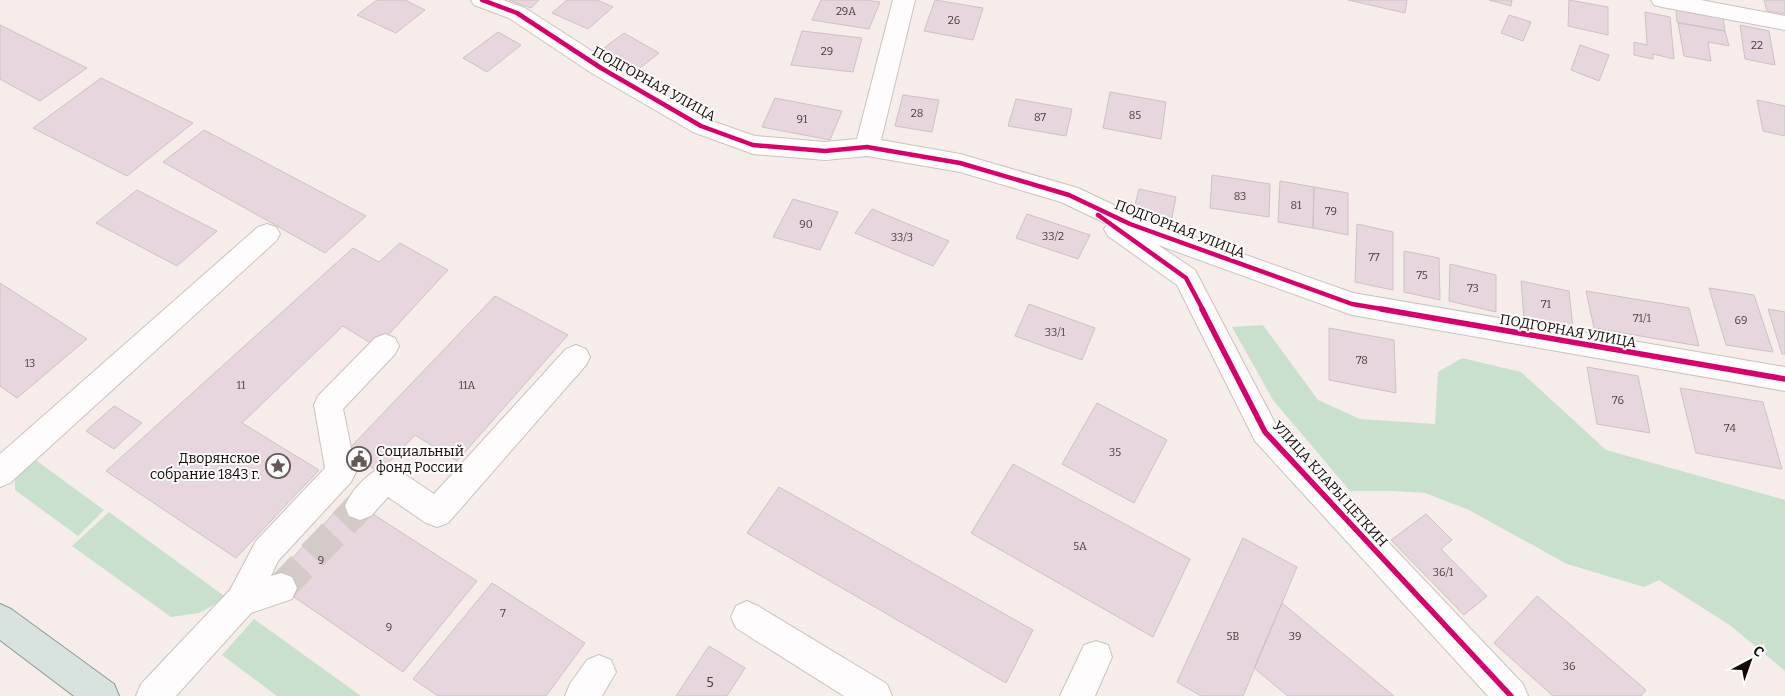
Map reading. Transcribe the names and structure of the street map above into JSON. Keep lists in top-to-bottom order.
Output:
{
  "streets": {
    "street": ["ПОДГОРНАЯ УЛИЦА", "УЛИЦА КЛАРЫ ЦЕТКИН"]
  },
  "crossings": [
    ["ПОДГОРНАЯ УЛИЦА", "УЛИЦА КЛАРЫ ЦЕТКИН"]
  ],
  "places": {
    "public building": ["Социальный фонд России"],
    "place": ["Дворянское собрание 1843 г."]
  },
  "house_numbers": [
    "29А",
    "26",
    "22",
    "29",
    "28",
    "85",
    "87",
    "91",
    "83",
    "81",
    "79",
    "90",
    "33/2",
    "33/3",
    "77",
    "75",
    "73",
    "71",
    "71/1",
    "69",
    "33/1",
    "78",
    "13",
    "11",
    "11А",
    "76",
    "74",
    "35",
    "5А",
    "9",
    "36/1",
    "7",
    "9",
    "5В",
    "39",
    "36",
    "5"
  ],
  "north": "top right"
}
